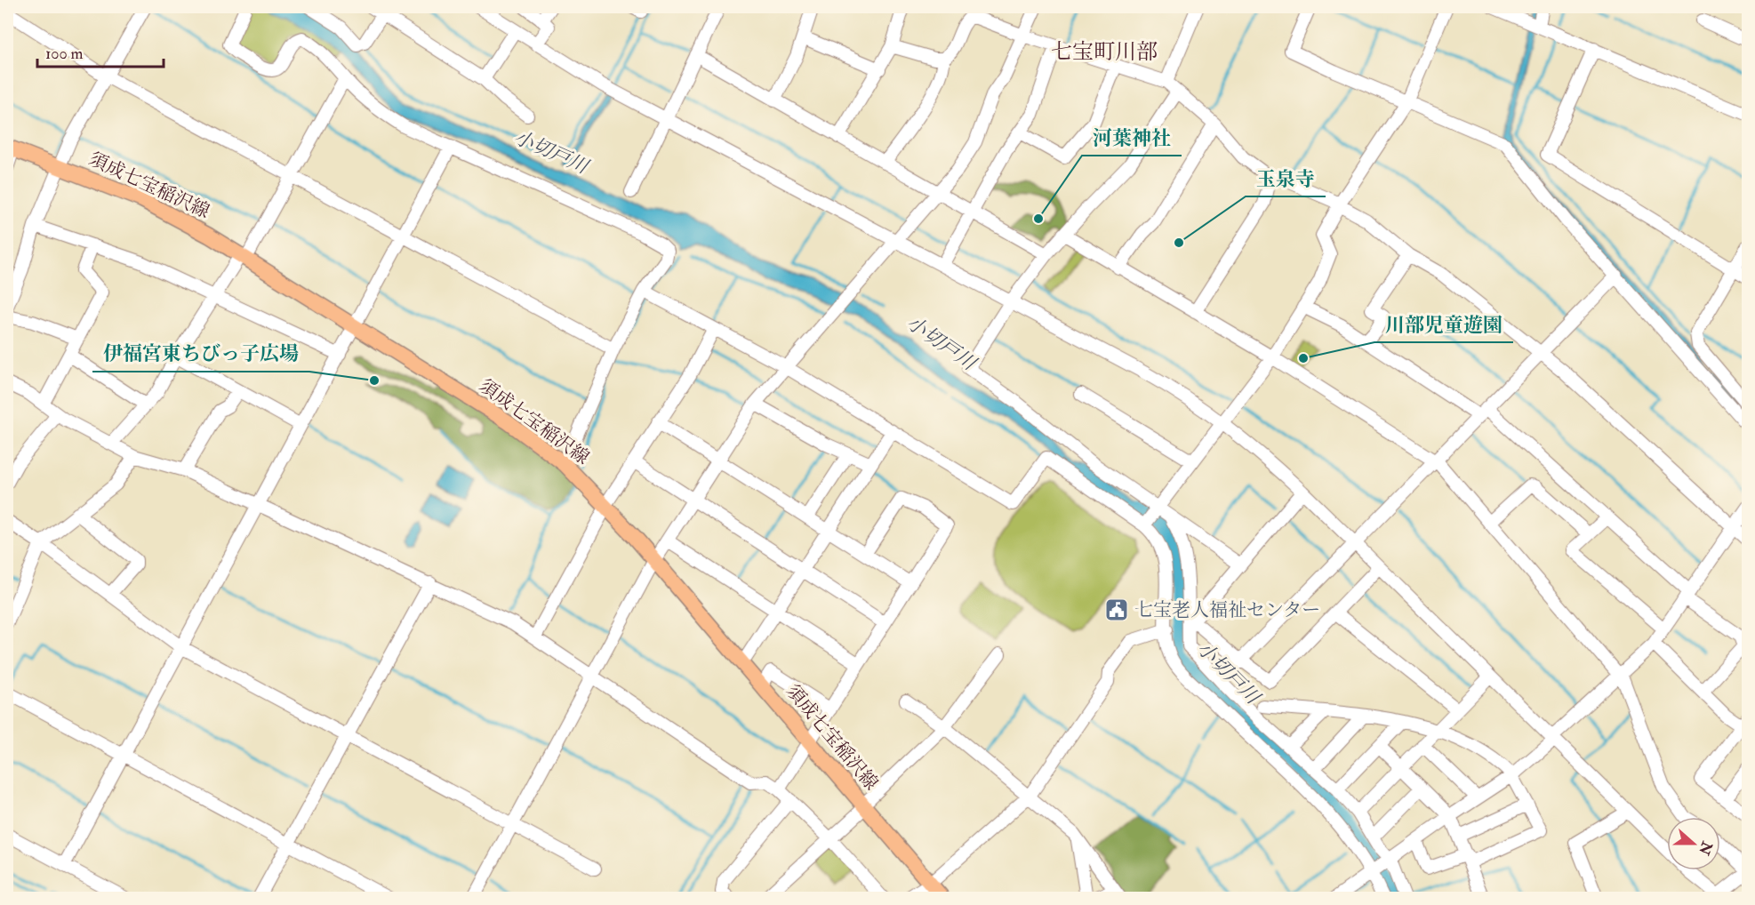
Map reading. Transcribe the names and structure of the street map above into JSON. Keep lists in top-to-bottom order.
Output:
{
  "streets": {
    "main road": ["須成七宝稲沢線"]
  },
  "districts": ["七宝町川部"],
  "water": ["小切戸川"],
  "places": {
    "other": [
      "河葉神社",
      "玉泉寺",
      "川部児童遊園",
      "伊福宮東ちびっ子広場"
    ],
    "public building": ["七宝老人福祉センター"]
  },
  "scale_bar": "100 m",
  "north": "right"
}
